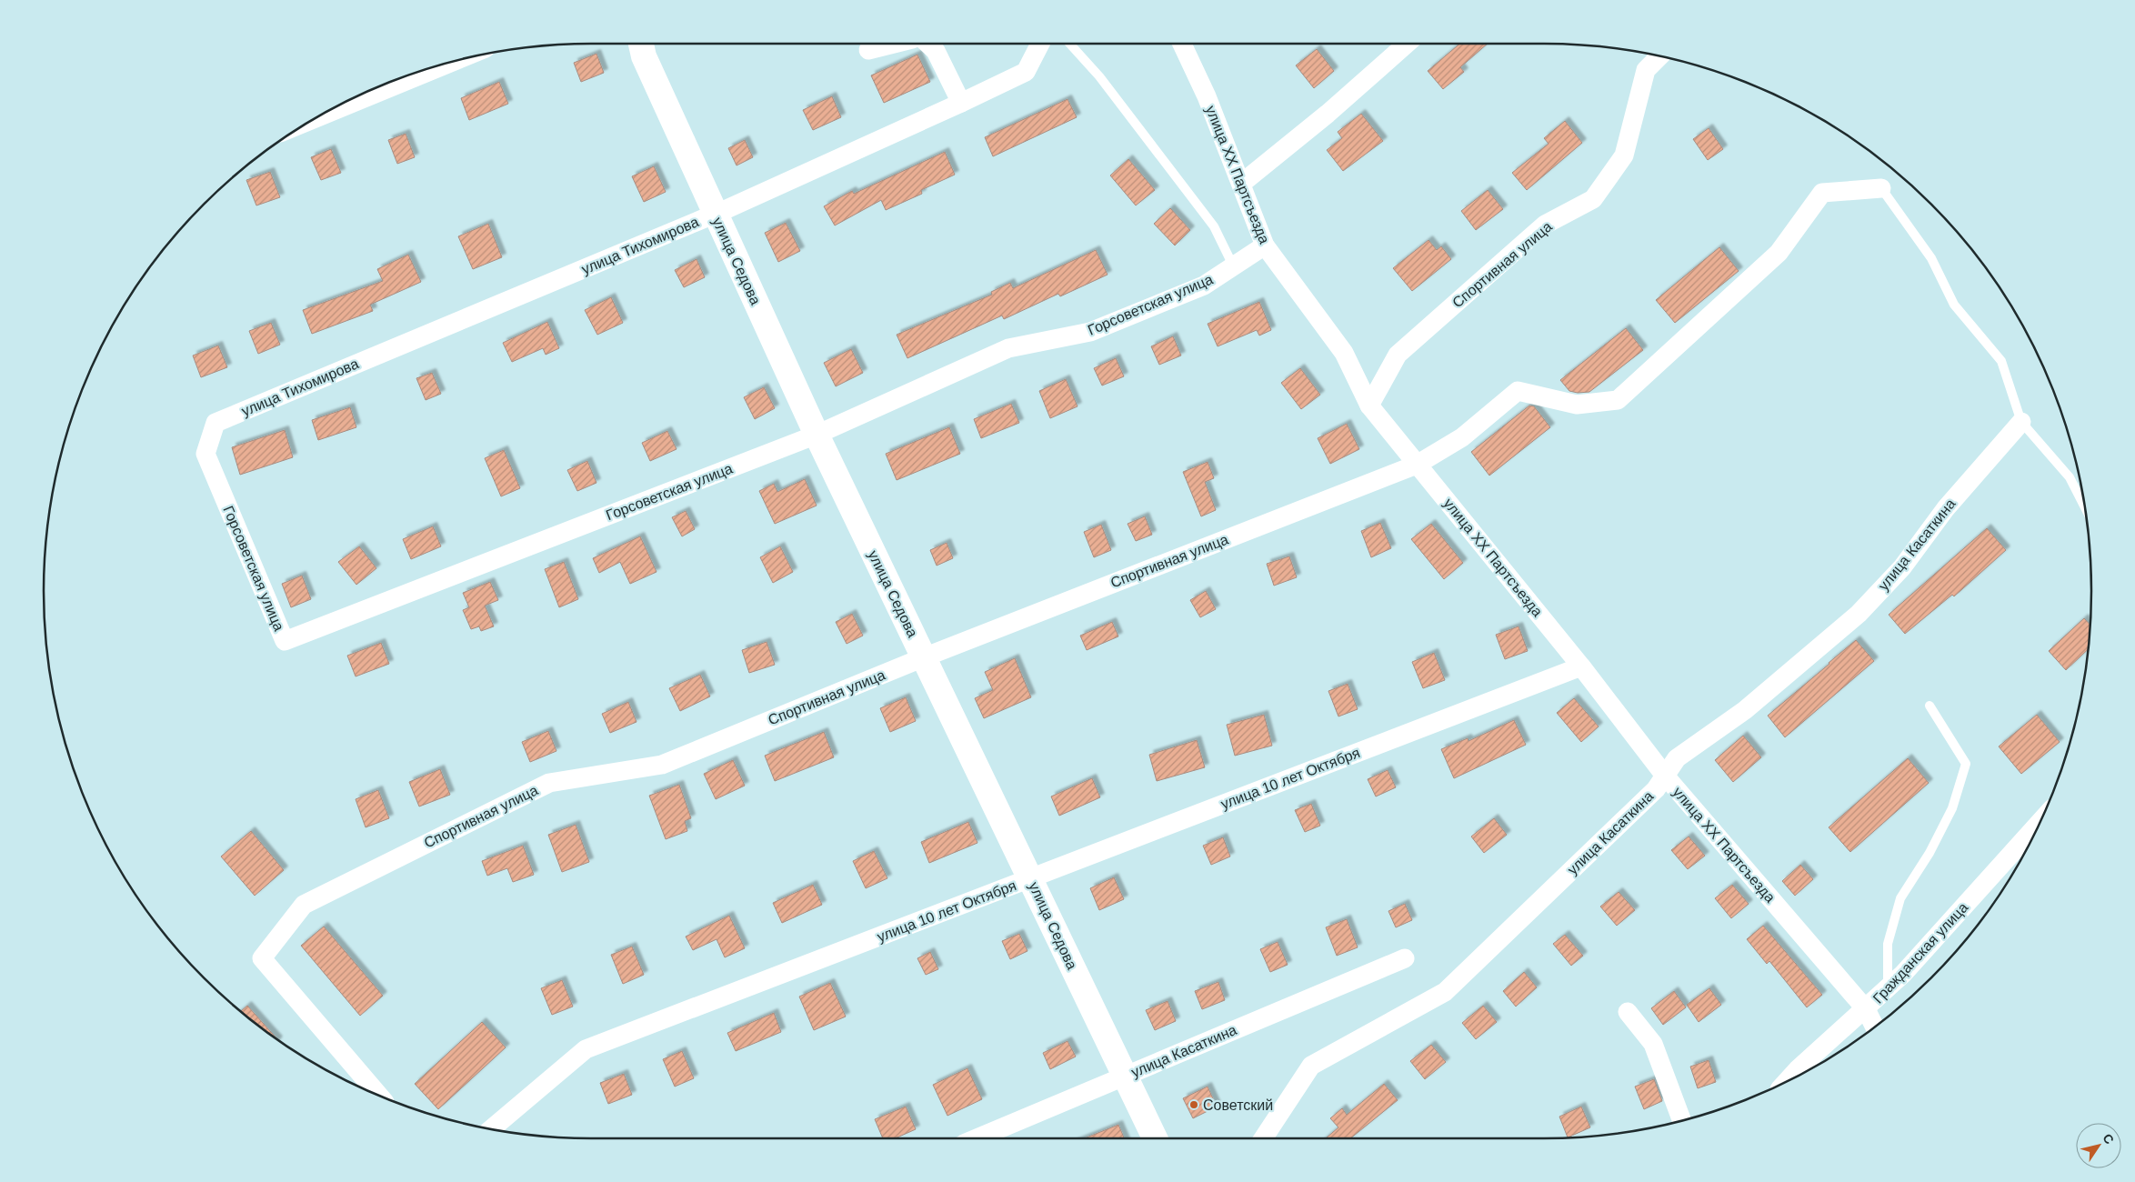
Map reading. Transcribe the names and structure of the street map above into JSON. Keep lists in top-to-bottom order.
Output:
{
  "streets": {
    "street": [
      "улица XX Партсъезда",
      "улица Тихомирова",
      "улица Седова",
      "Спортивная улица",
      "Горсоветская улица",
      "улица Касаткина",
      "улица 10 лет Октября",
      "Гражданская улица"
    ]
  },
  "crossings": [
    ["улица XX Партсъезда", "Спортивная улица"],
    ["улица XX Партсъезда", "Горсоветская улица"],
    ["улица XX Партсъезда", "улица Касаткина"],
    ["улица XX Партсъезда", "улица 10 лет Октября"],
    ["улица XX Партсъезда", "Гражданская улица"],
    ["улица Тихомирова", "улица Седова"],
    ["улица Тихомирова", "Горсоветская улица"],
    ["улица Седова", "Спортивная улица"],
    ["улица Седова", "Горсоветская улица"],
    ["улица Седова", "улица Касаткина"],
    ["улица Седова", "улица 10 лет Октября"]
  ],
  "places": ["Советский"],
  "north": "top right"
}
